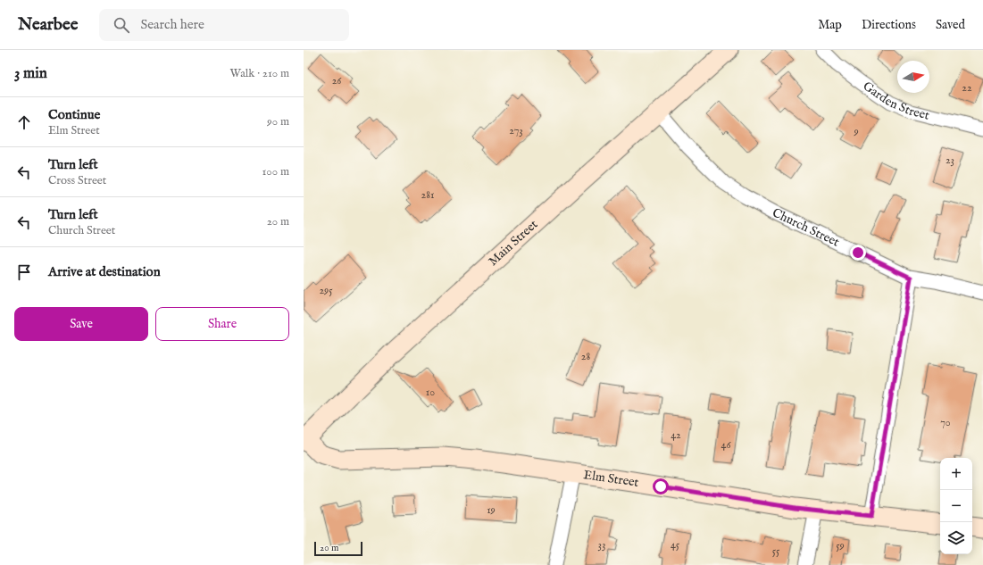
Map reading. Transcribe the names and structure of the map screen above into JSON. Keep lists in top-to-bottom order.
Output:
{
  "streets": {
    "street": [
      "Garden Street",
      "Church Street",
      "Main Street",
      "Elm Street"
    ]
  },
  "crossings": [
    ["Church Street", "Main Street"],
    ["Main Street", "Elm Street"]
  ],
  "house_numbers": [
    "26",
    "22",
    "273",
    "9",
    "23",
    "281",
    "295",
    "28",
    "10",
    "70",
    "42",
    "46",
    "19",
    "33",
    "45",
    "59",
    "55"
  ],
  "scale_bar": "20 m",
  "north": "right",
  "page": {
    "header": "Nearbee",
    "search": "Search here",
    "nav": ["Map", "Directions", "Saved"],
    "heading": ["3 min", "Walk · 210 m"],
    "list": [
      ["Continue", "Elm Street", "90 m"],
      ["Turn left", "Cross Street", "100 m"],
      ["Turn left", "Church Street", "20 m"],
      "Arrive at destination"
    ],
    "buttons": ["Save", "Share"],
    "map_buttons": ["+", "−"],
    "scale": "20 m"
  }
}
